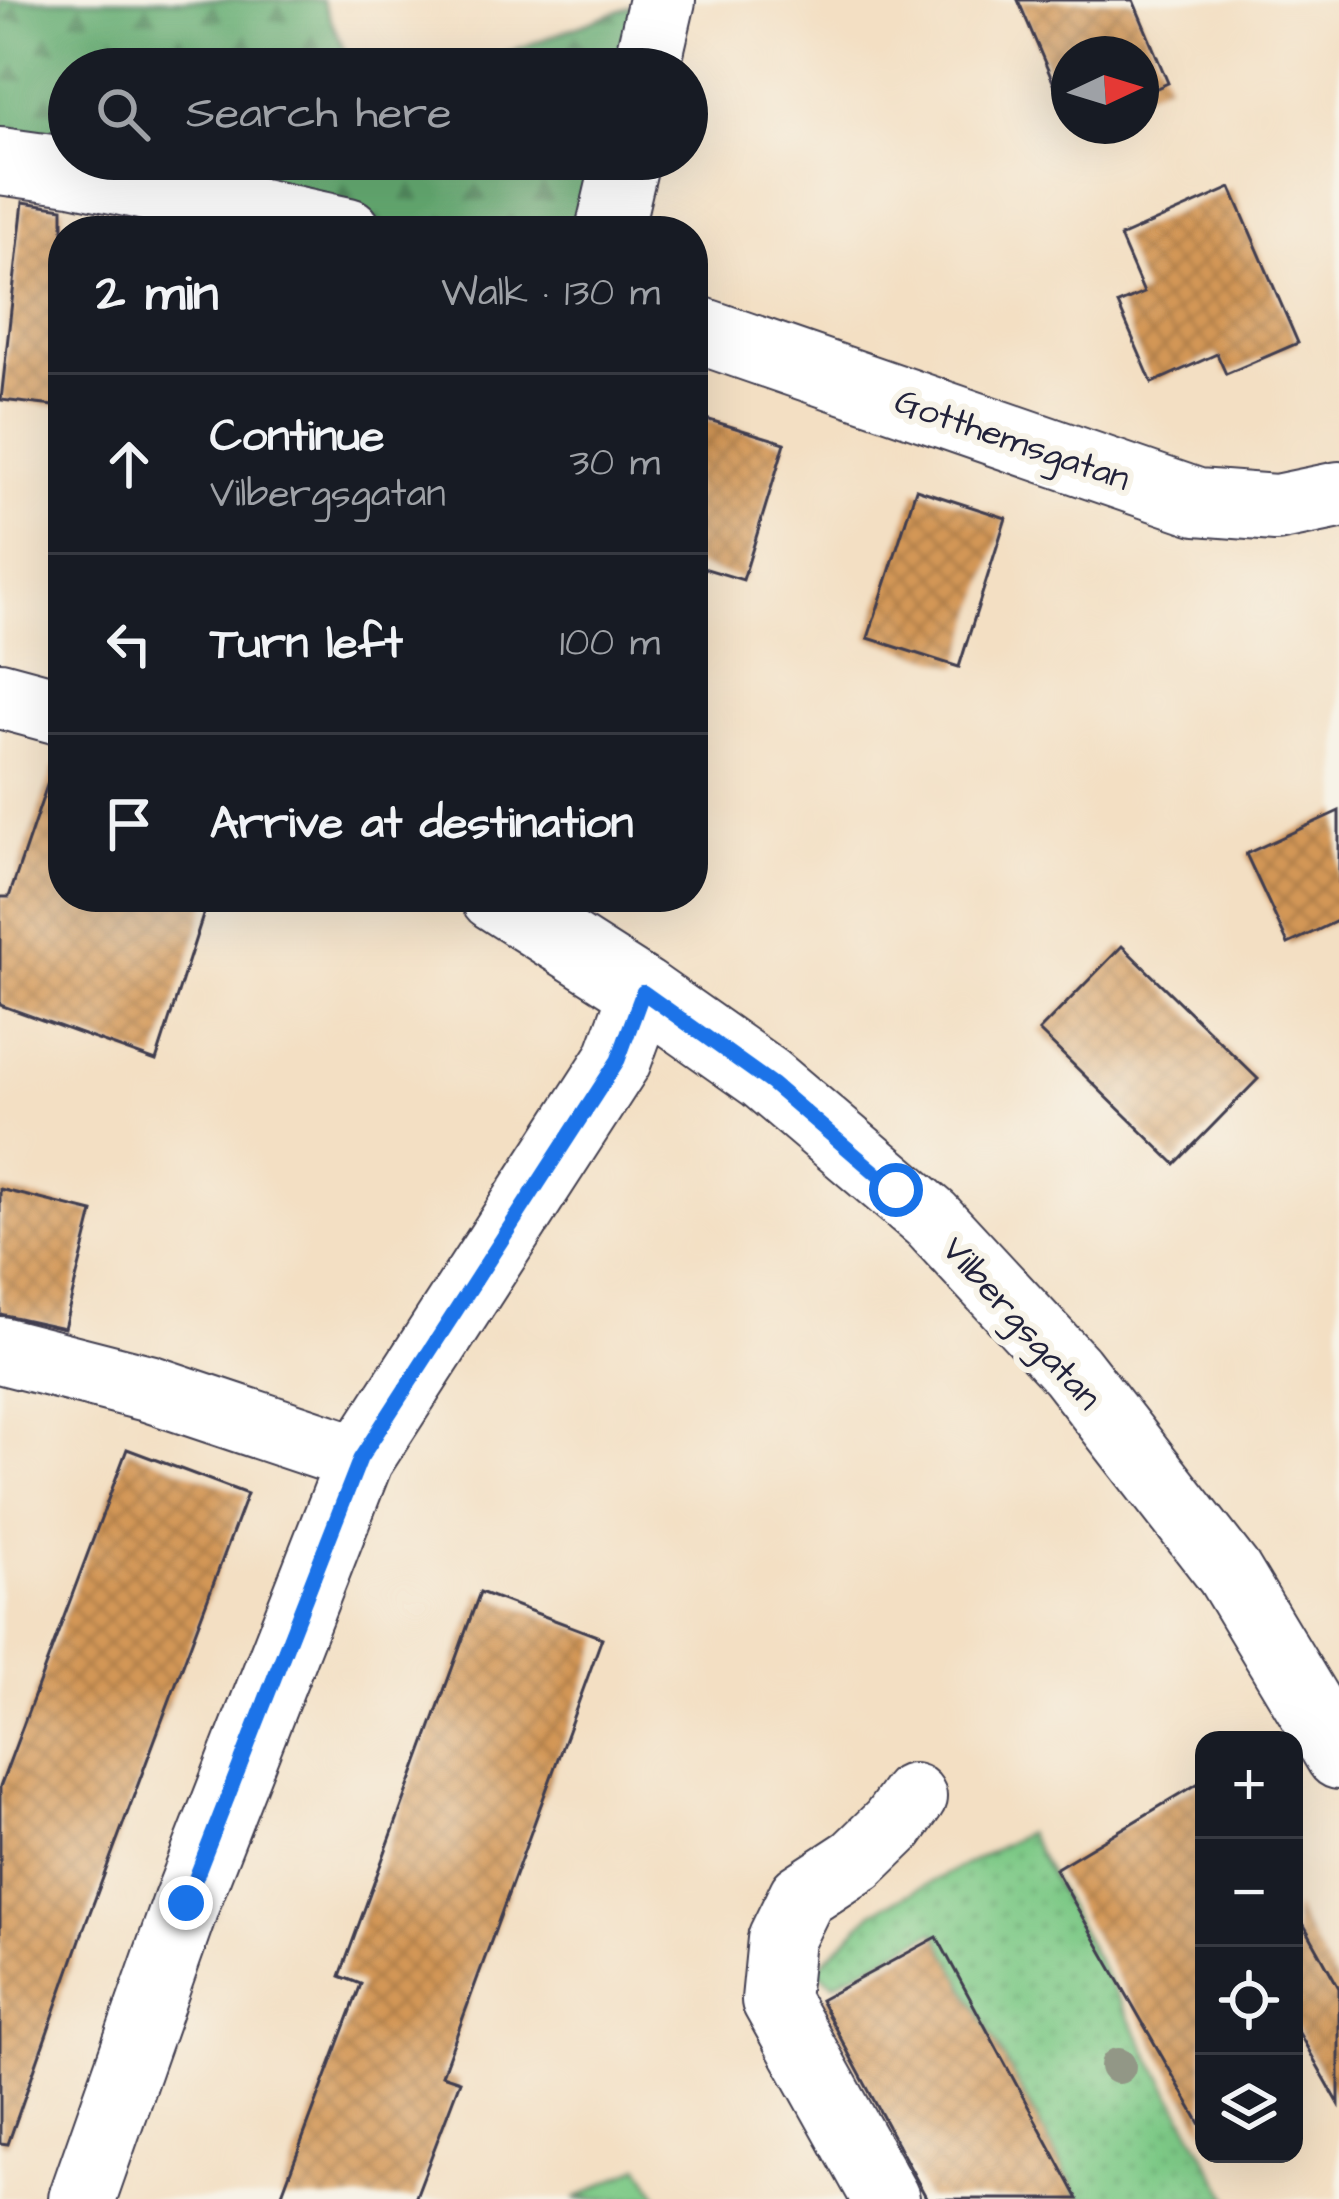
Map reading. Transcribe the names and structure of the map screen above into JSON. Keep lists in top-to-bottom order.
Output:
{
  "streets": {
    "street": ["Gotthemsgatan", "Vilbergsgatan"]
  },
  "north": "right",
  "page": {
    "search": "Search here",
    "heading": ["2 min", "Walk · 130 m"],
    "list": [
      ["Continue", "Vilbergsgatan", "30 m"],
      ["Turn left", "100 m"],
      "Arrive at destination"
    ],
    "map_buttons": ["+", "−"]
  }
}
